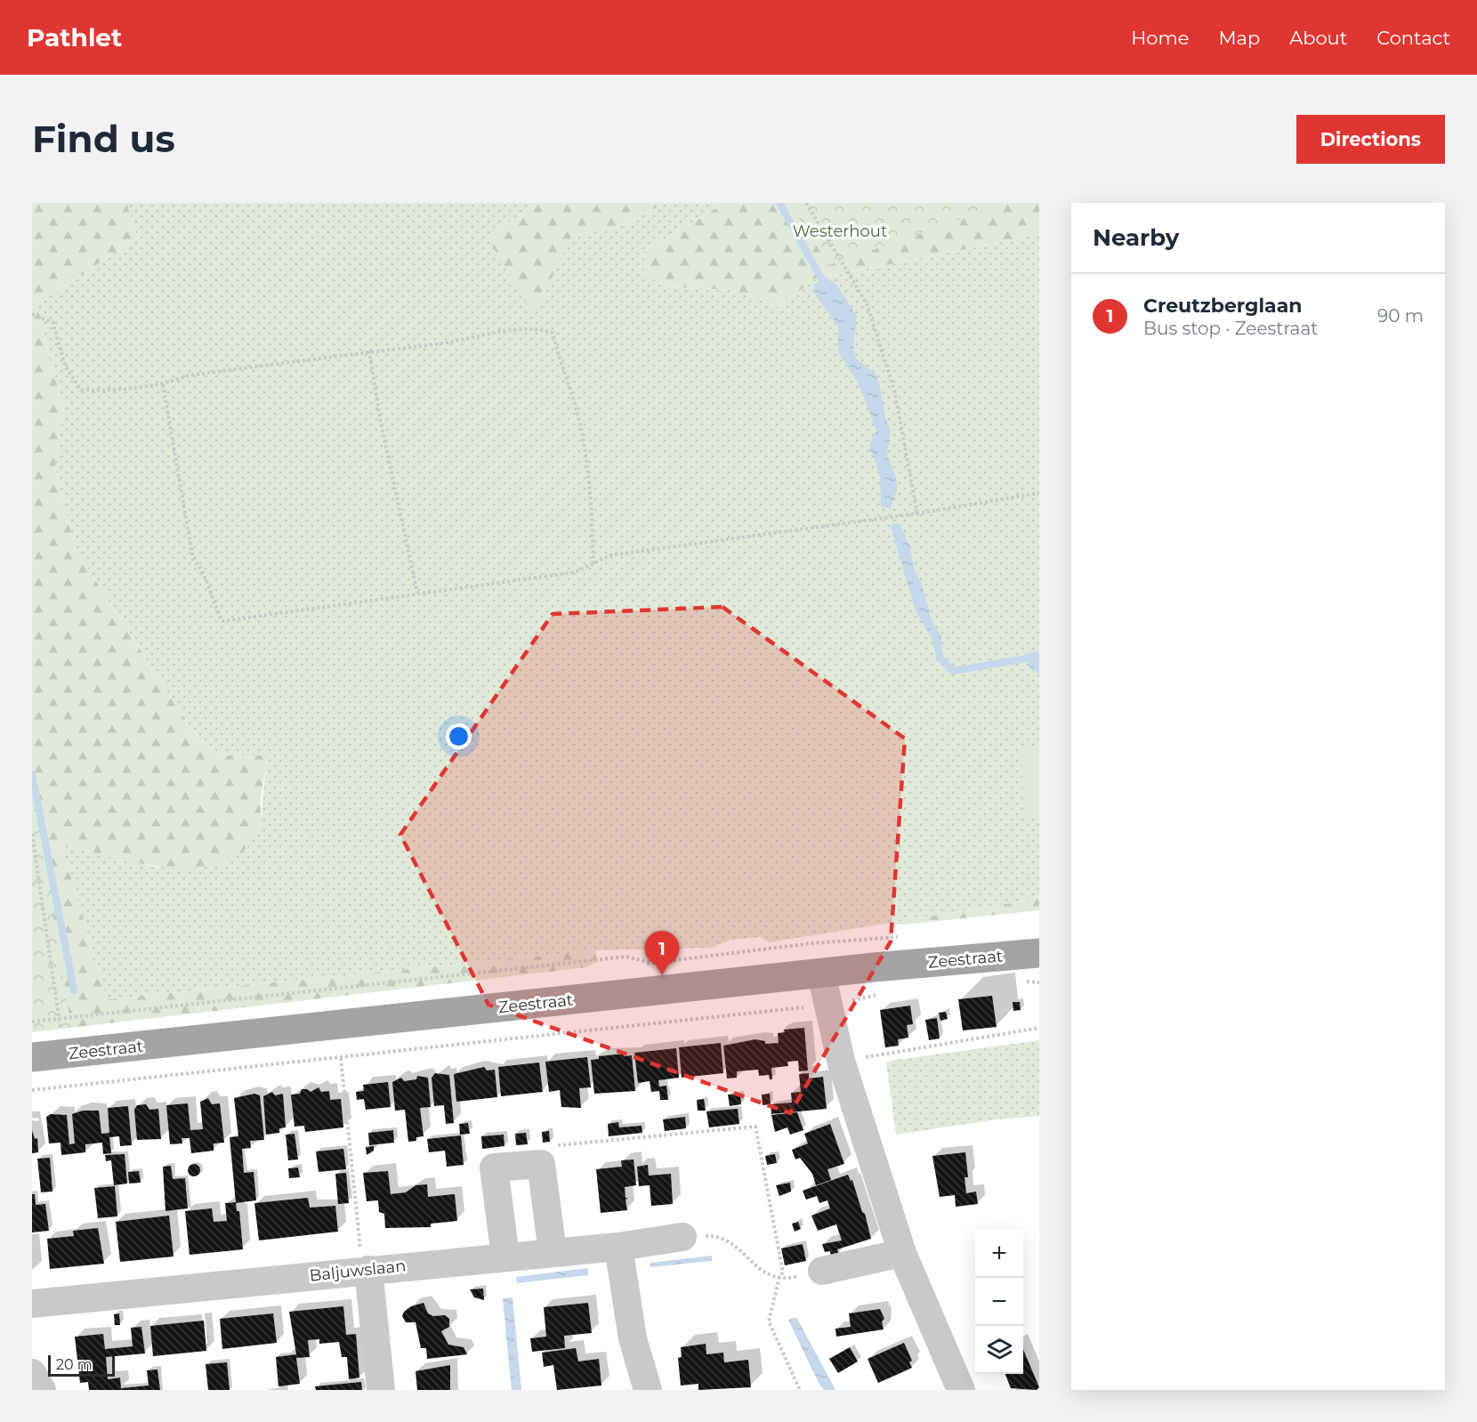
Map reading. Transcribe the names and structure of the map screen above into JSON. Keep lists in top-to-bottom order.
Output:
{
  "streets": {
    "main road": ["Zeestraat"],
    "street": ["Baljuwslaan"]
  },
  "parks": ["Westerhout"],
  "scale_bar": "20 m",
  "page": {
    "header": "Pathlet",
    "nav": [
      "Home",
      "Map",
      "About",
      "Contact"
    ],
    "buttons": "Directions",
    "title": "Find us",
    "heading": "Nearby",
    "list": [
      {
        "mark": "1",
        "name": "Creutzberglaan",
        "note": "Bus stop · Zeestraat",
        "value": "90 m"
      }
    ],
    "pins": "1",
    "map_buttons": ["+", "−"],
    "scale": "20 m"
  }
}
